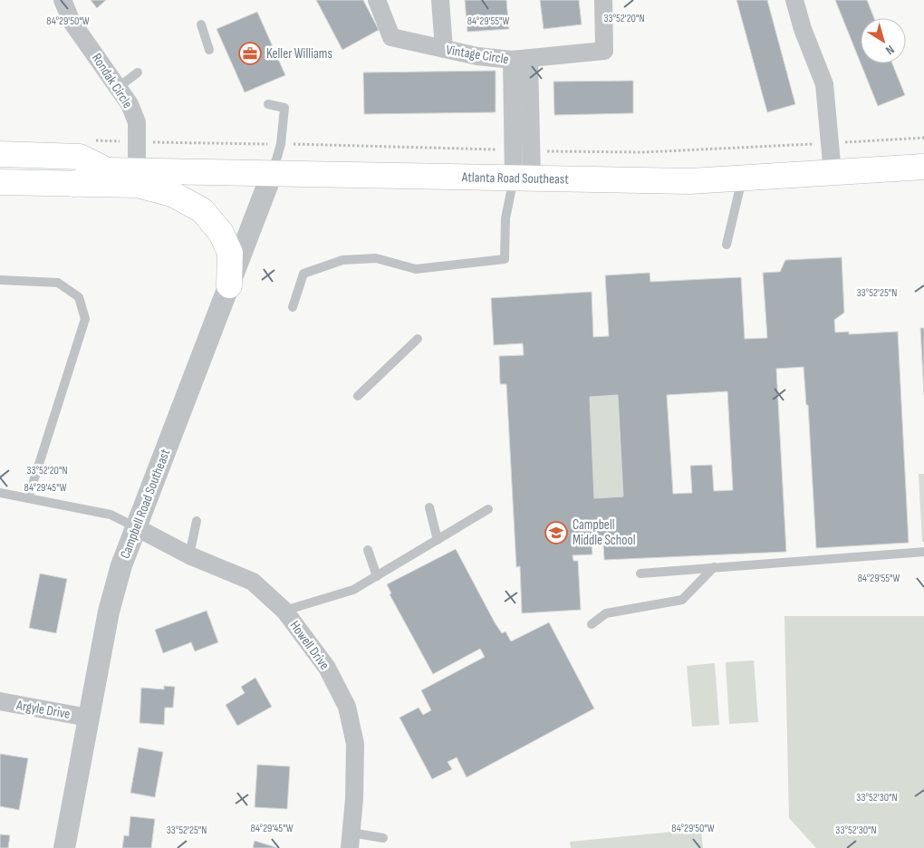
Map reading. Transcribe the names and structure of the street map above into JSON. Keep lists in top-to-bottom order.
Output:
{
  "streets": {
    "main road": ["Atlanta Road Southeast"],
    "street": [
      "Vintage Circle",
      "Rondak Circle",
      "Campbell Road Southeast",
      "Howell Drive",
      "Argyle Drive"
    ]
  },
  "crossings": [
    ["Rondak Circle", "Atlanta Road Southeast"],
    ["Atlanta Road Southeast", "Campbell Road Southeast"],
    ["Campbell Road Southeast", "Howell Drive"],
    ["Campbell Road Southeast", "Argyle Drive"]
  ],
  "places": {
    "office": ["Keller Williams"],
    "school or university": ["Campbell Middle School"]
  },
  "north": "bottom right",
  "coordinates": [
    "33°52'20\"N",
    "84°29'50\"W",
    "84°29'55\"W",
    "33°52'25\"N",
    "84°29'45\"W",
    "33°52'30\"N"
  ]
}
